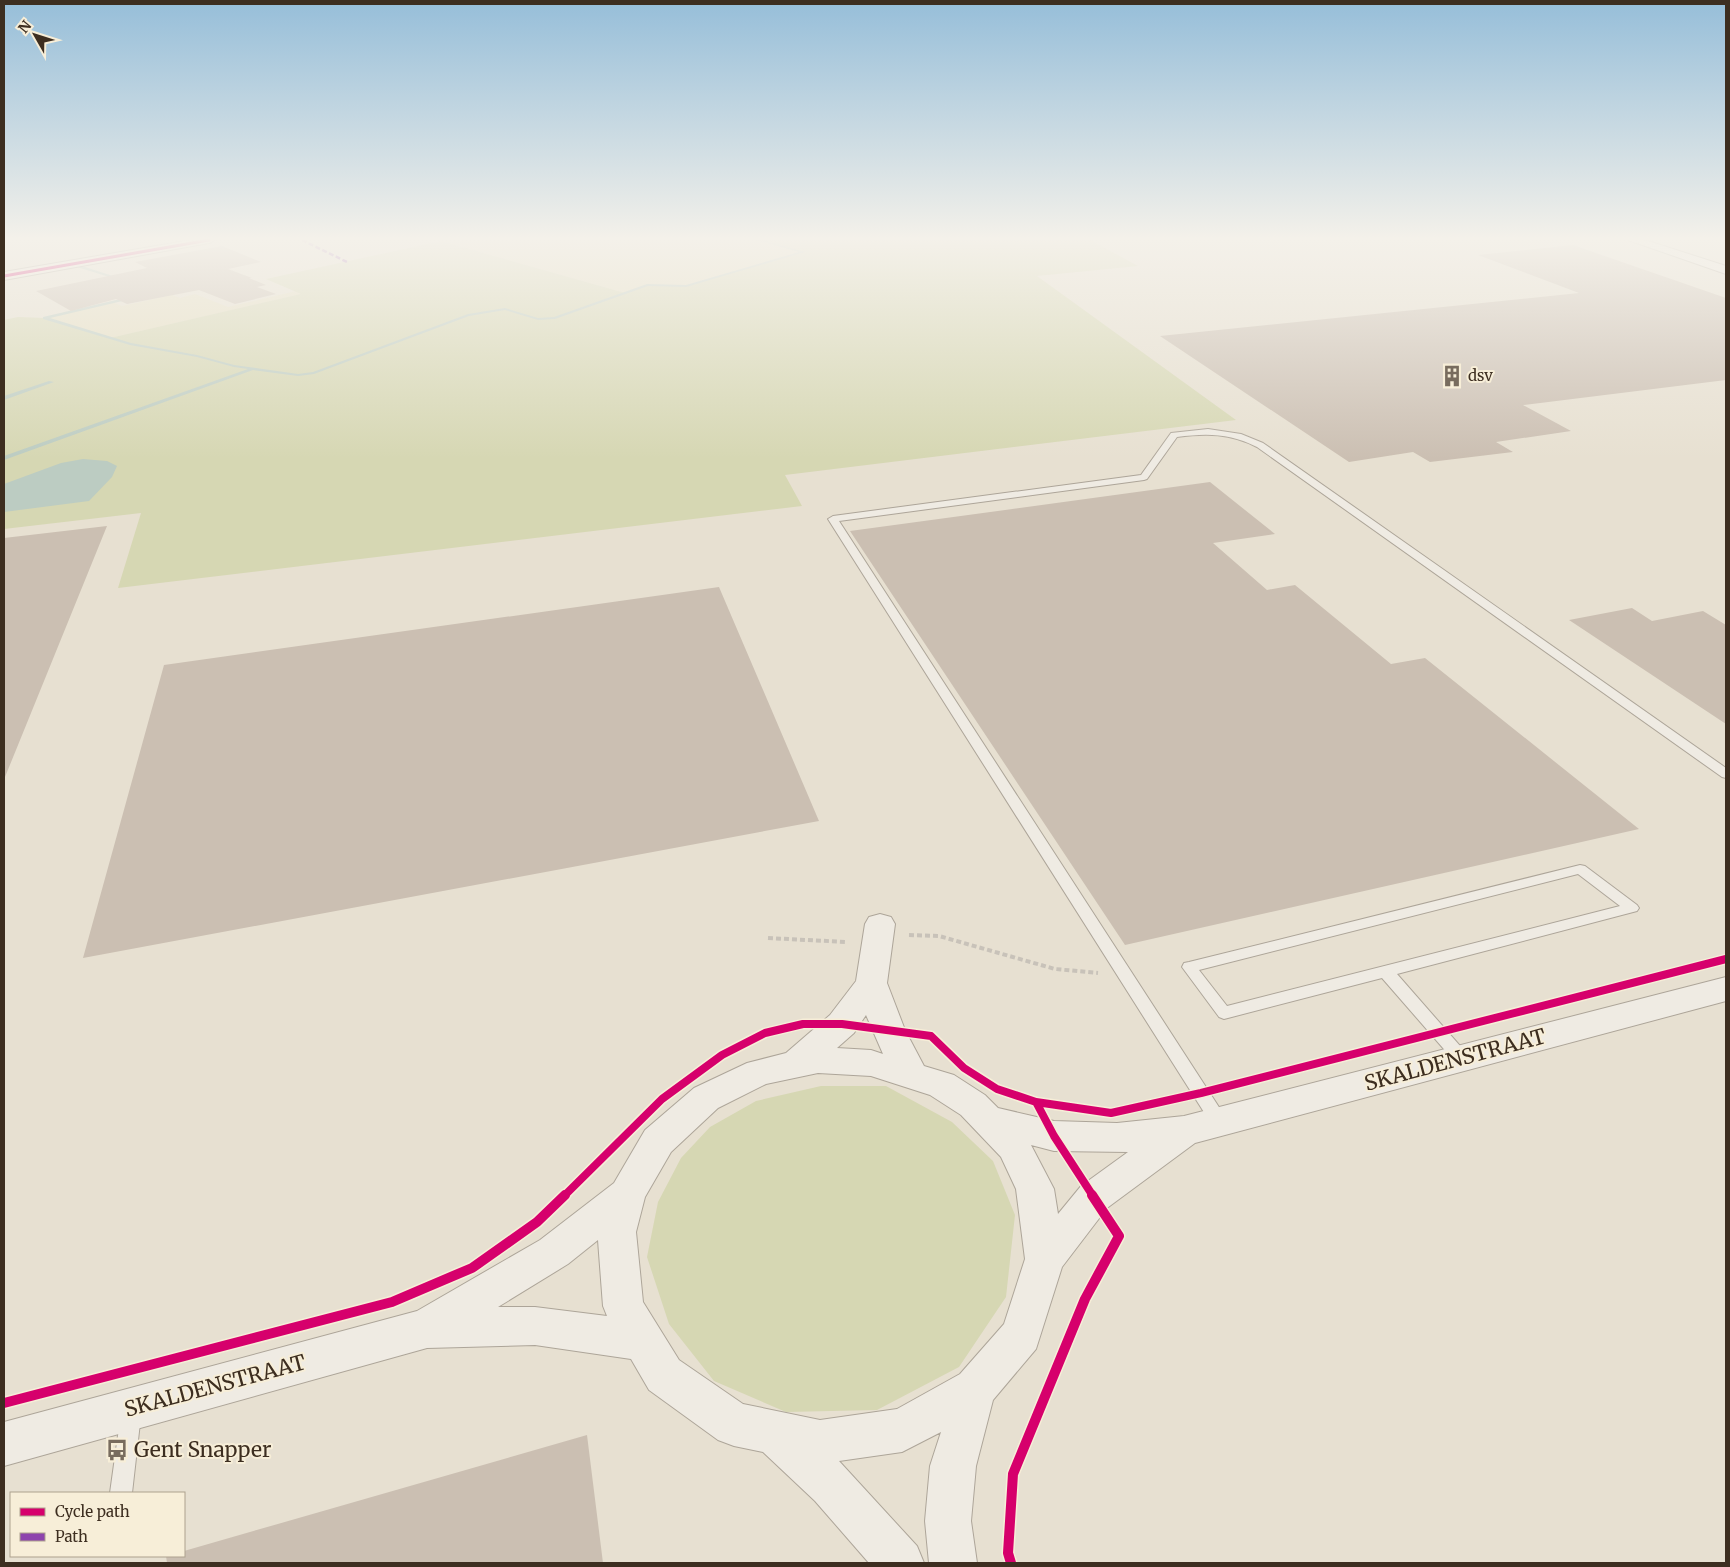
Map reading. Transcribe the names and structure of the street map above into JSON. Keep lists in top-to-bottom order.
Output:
{
  "streets": {
    "street": ["SKALDENSTRAAT"]
  },
  "places": {
    "building": ["dsv"],
    "bus stop": ["Gent Snapper"]
  },
  "legend": ["Cycle path", "Path"],
  "north": "top left"
}
